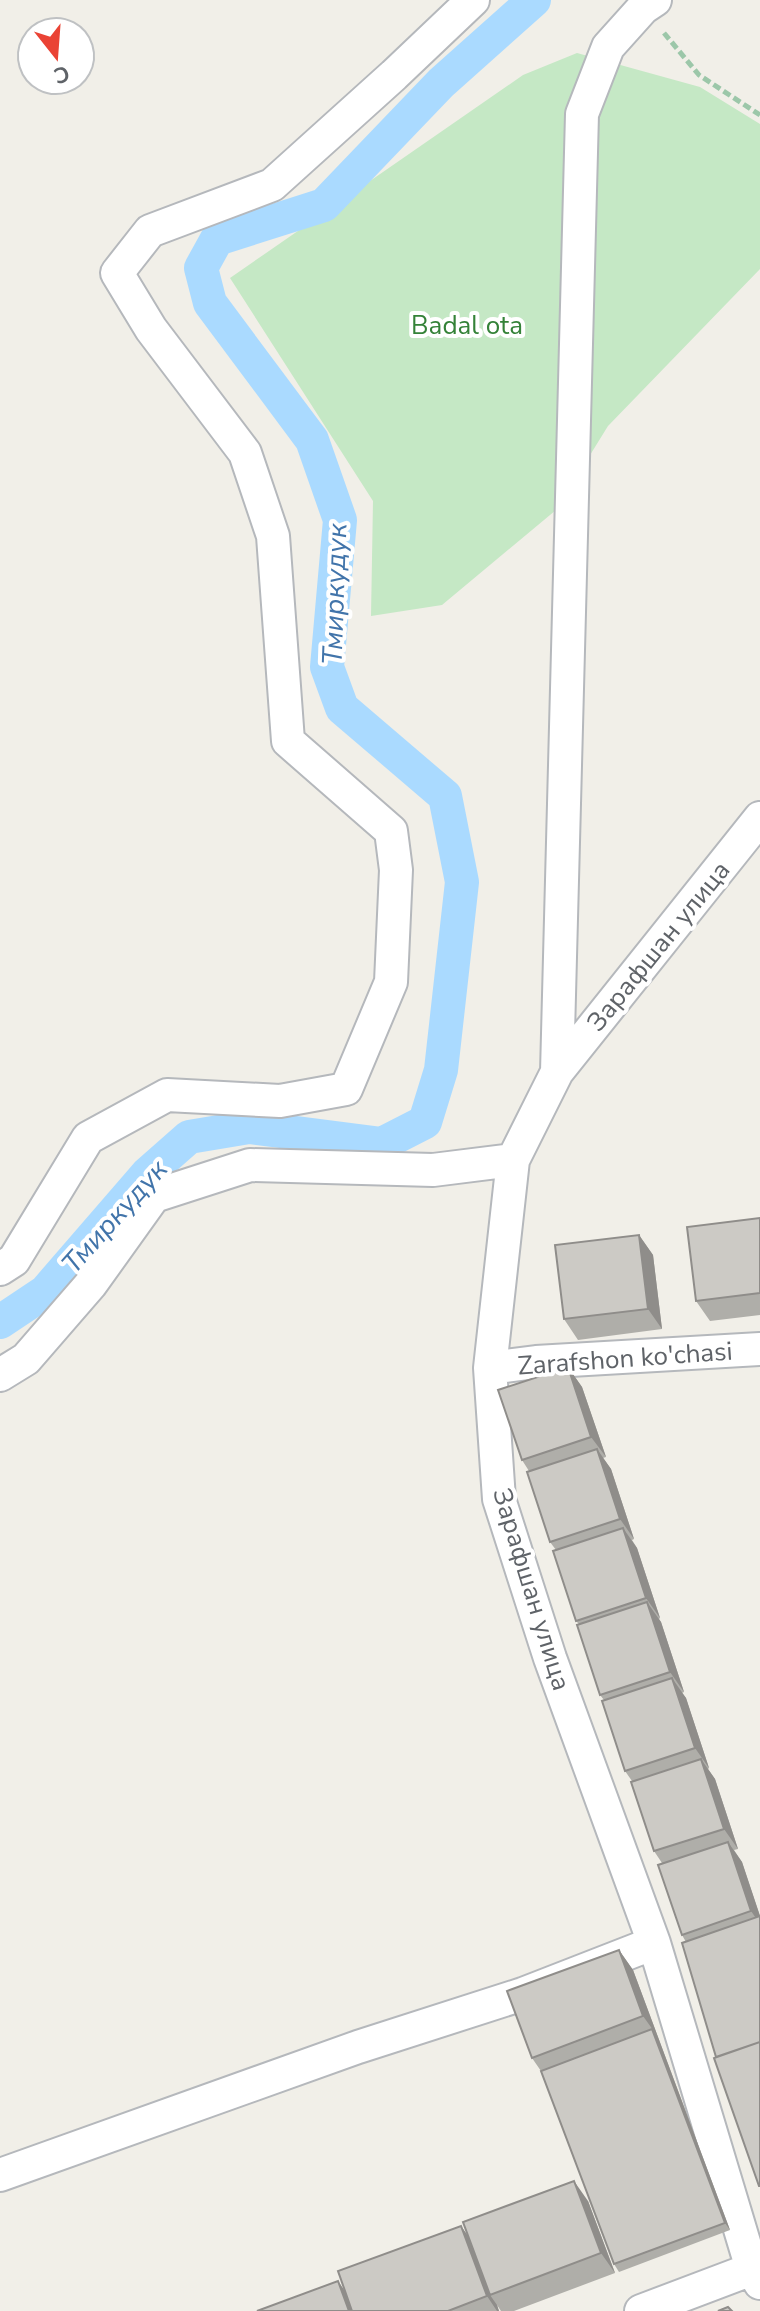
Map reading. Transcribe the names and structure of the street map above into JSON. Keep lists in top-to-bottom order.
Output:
{
  "streets": {
    "street": ["Зарафшан улица", "Zarafshon ko'chasi"]
  },
  "crossings": [
    ["Зарафшан улица", "Zarafshon ko'chasi"]
  ],
  "water": ["Тмиркудук"],
  "parks": ["Badal ota"],
  "north": "bottom"
}
